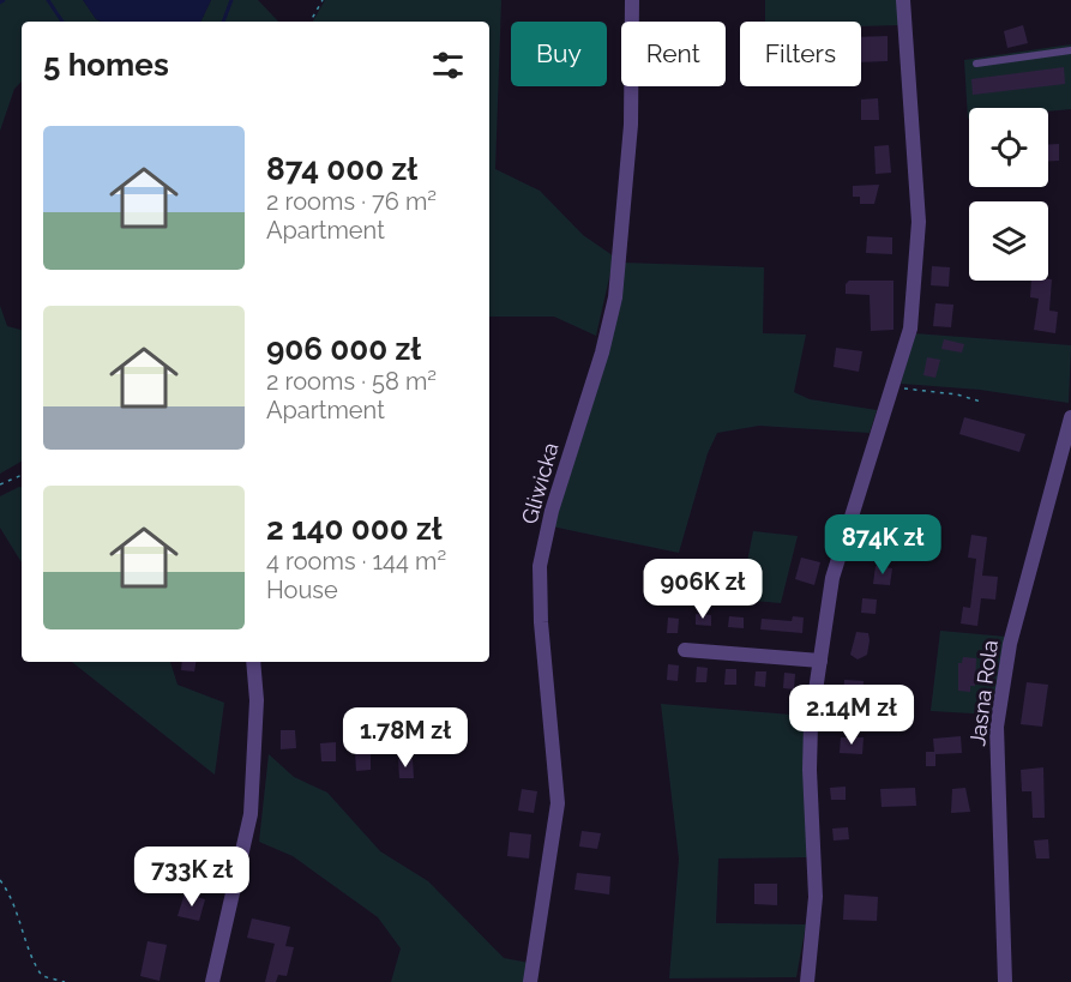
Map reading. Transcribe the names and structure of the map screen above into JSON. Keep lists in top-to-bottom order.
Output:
{
  "streets": {
    "street": ["Gliwicka", "Jasna Rola"]
  },
  "page": {
    "chip": ["Buy", "Rent", "Filters"],
    "heading": "5 homes",
    "list": [
      {
        "name": "874 000 zł",
        "note": "2 rooms · 76 m² · Apartment"
      },
      {
        "name": "906 000 zł",
        "note": "2 rooms · 58 m² · Apartment"
      },
      {
        "name": "2 140 000 zł",
        "note": "4 rooms · 144 m² · House"
      }
    ],
    "price": [
      "874K zł",
      "906K zł",
      "2.14M zł",
      "1.78M zł",
      "733K zł"
    ]
  }
}
